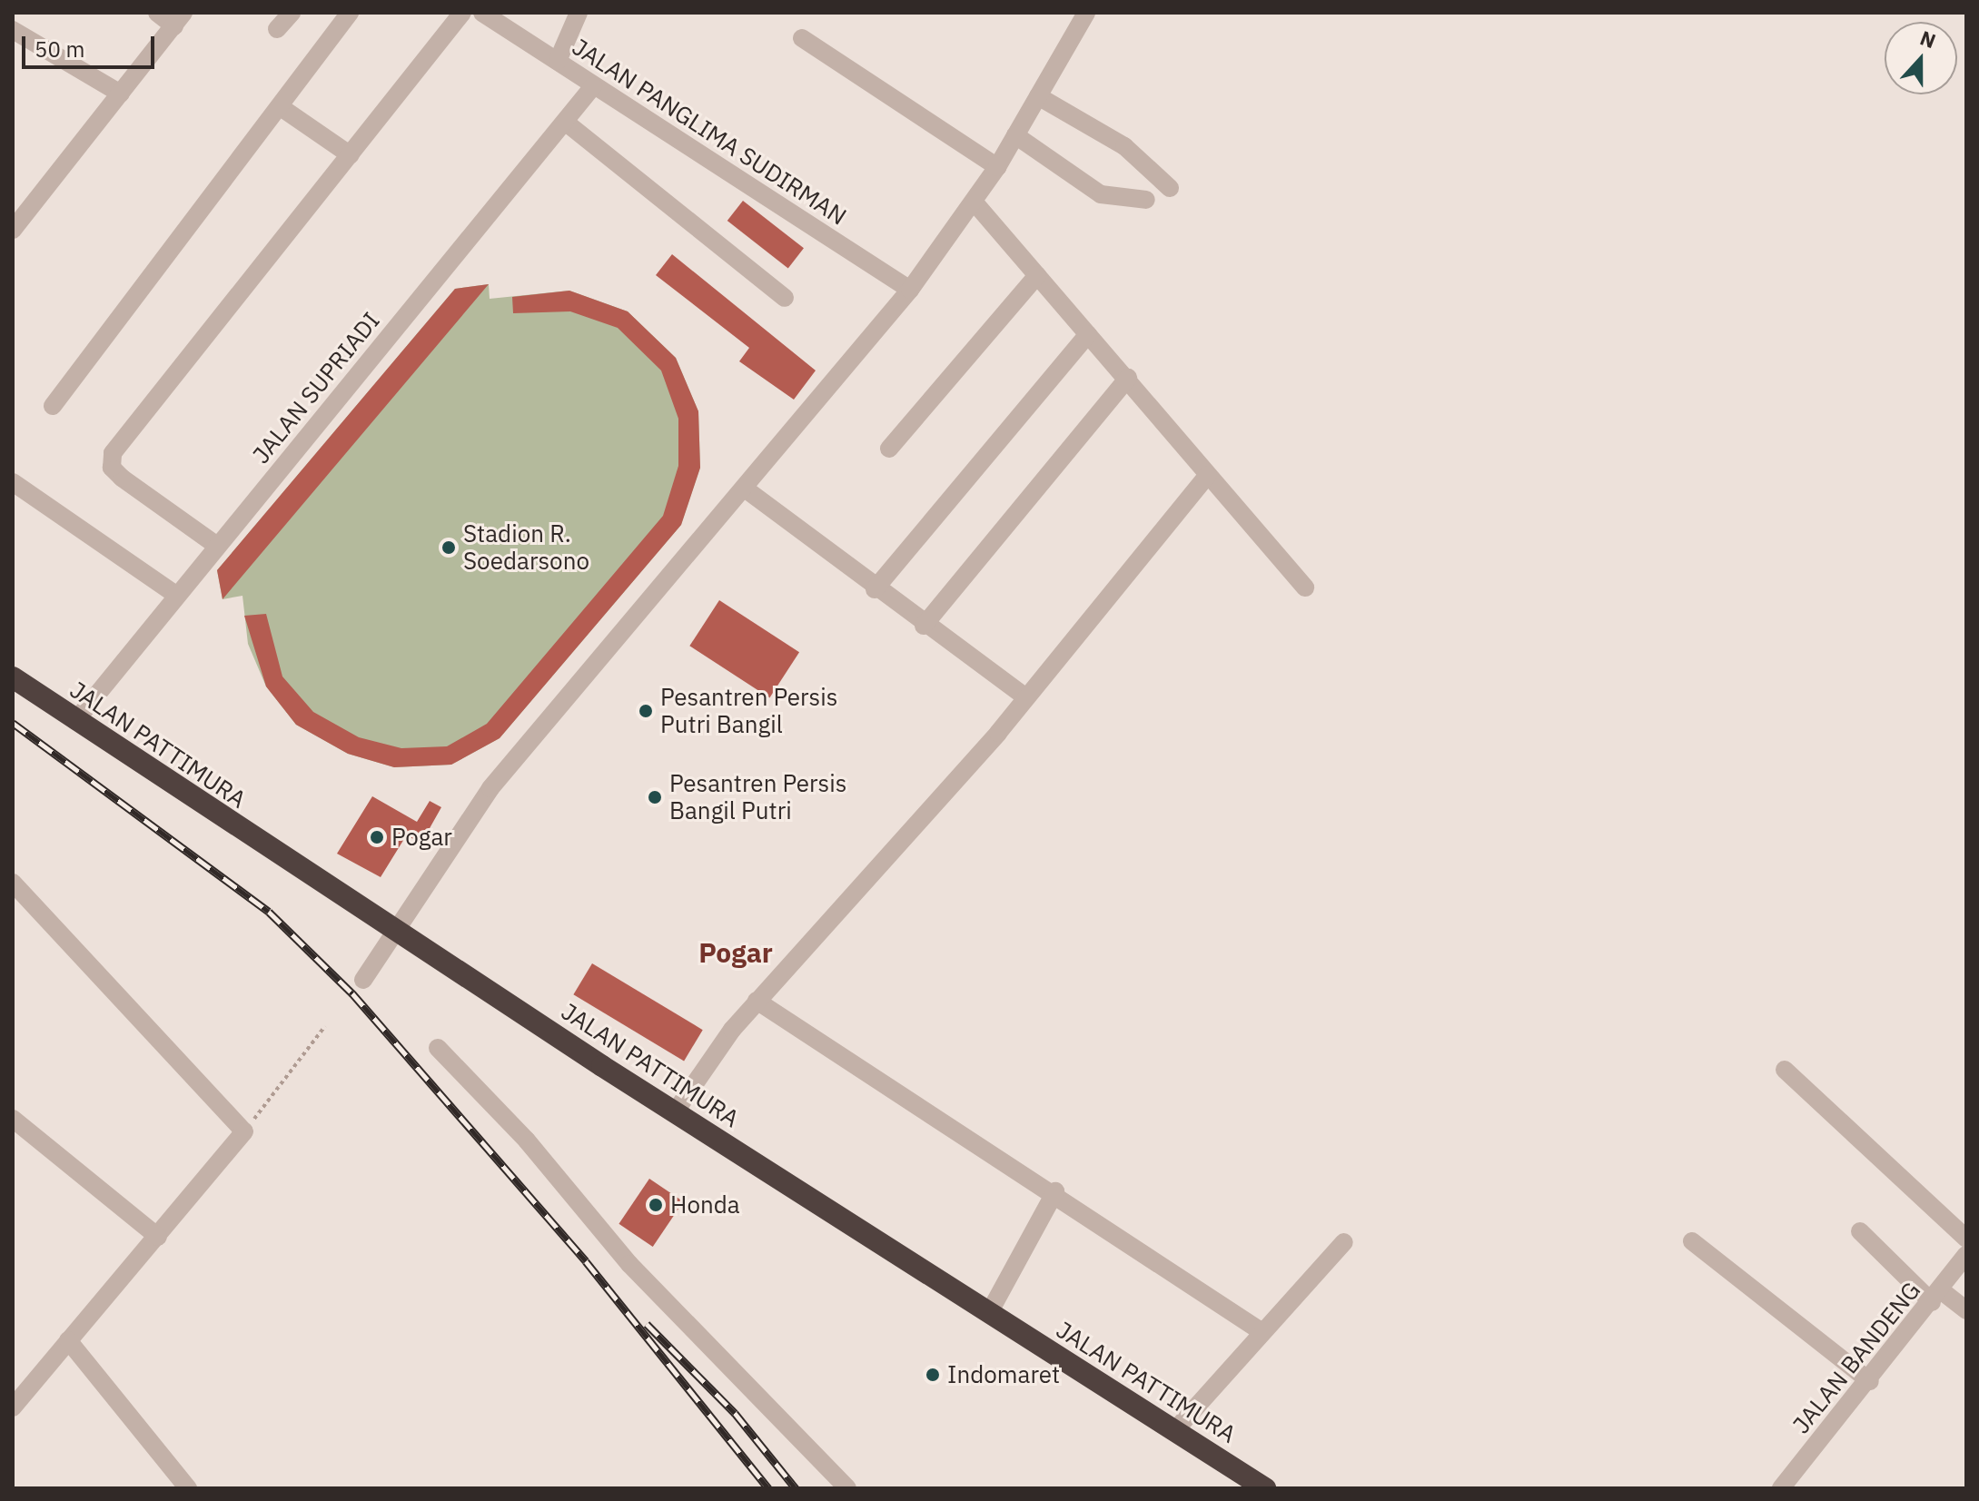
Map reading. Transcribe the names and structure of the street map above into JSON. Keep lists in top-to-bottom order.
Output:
{
  "streets": {
    "highway": ["JALAN PATTIMURA"],
    "street": ["JALAN PANGLIMA SUDIRMAN", "JALAN SUPRIADI", "JALAN BANDENG"]
  },
  "crossings": [
    ["JALAN PANGLIMA SUDIRMAN", "JALAN SUPRIADI"],
    ["JALAN SUPRIADI", "JALAN PATTIMURA"]
  ],
  "districts": ["Pogar"],
  "places": [
    "Stadion R. Soedarsono",
    "Pesantren Persis Putri Bangil",
    "Pesantren Persis Bangil Putri",
    "Pogar",
    "Honda",
    "Indomaret"
  ],
  "scale_bar": "50 m",
  "north": "top"
}
